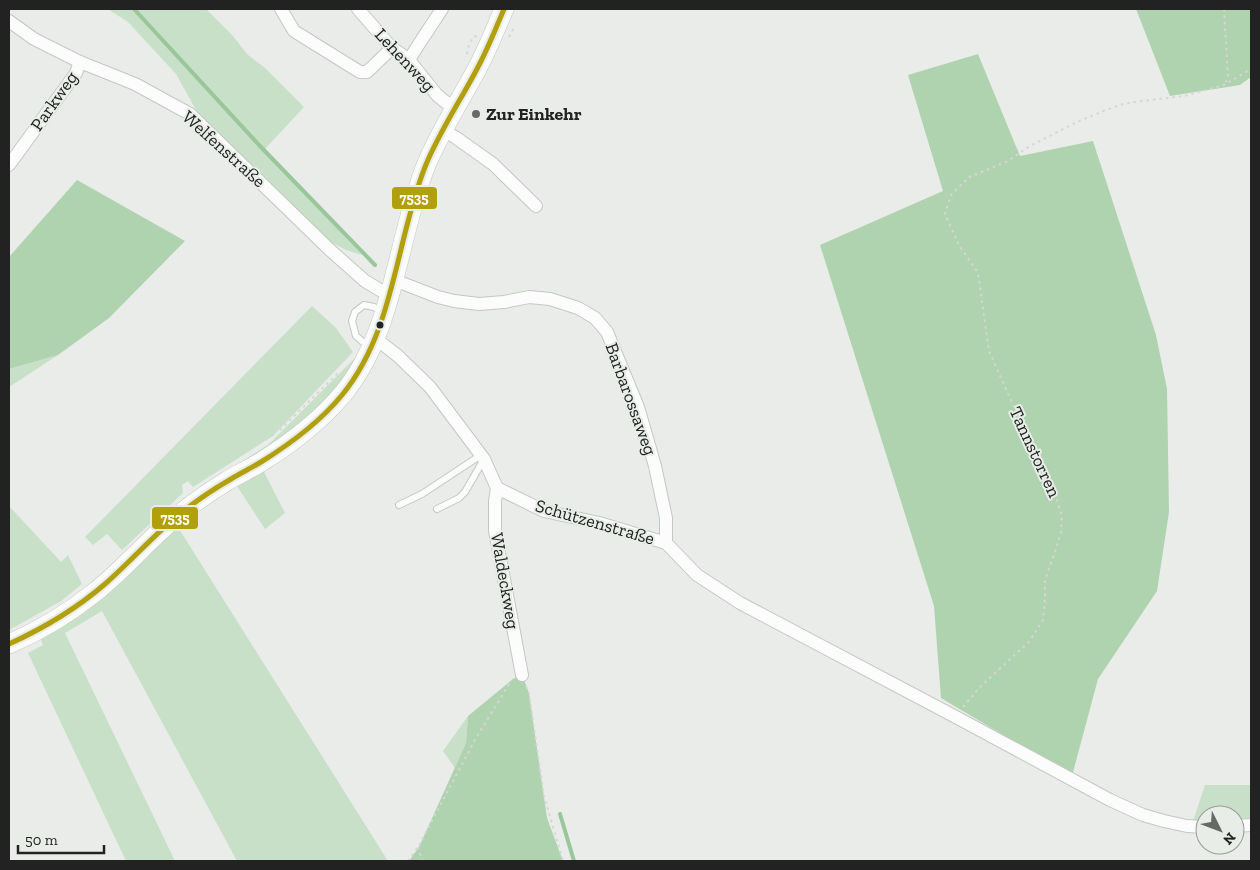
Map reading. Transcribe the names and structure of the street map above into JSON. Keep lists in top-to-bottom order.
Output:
{
  "streets": {
    "street": [
      "Lehenweg",
      "Parkweg",
      "Welfenstraße",
      "Barbarossaweg",
      "Schützenstraße",
      "Waldeckweg"
    ],
    "path": ["Tannstorren"]
  },
  "crossings": [
    ["Parkweg", "Welfenstraße"],
    ["Welfenstraße", "Barbarossaweg"],
    ["Barbarossaweg", "Schützenstraße"],
    ["Tannstorren", "Schützenstraße"],
    ["Schützenstraße", "Waldeckweg"]
  ],
  "places": ["Zur Einkehr"],
  "lines": ["transit line 7535"],
  "scale_bar": "50 m",
  "north": "bottom right"
}
